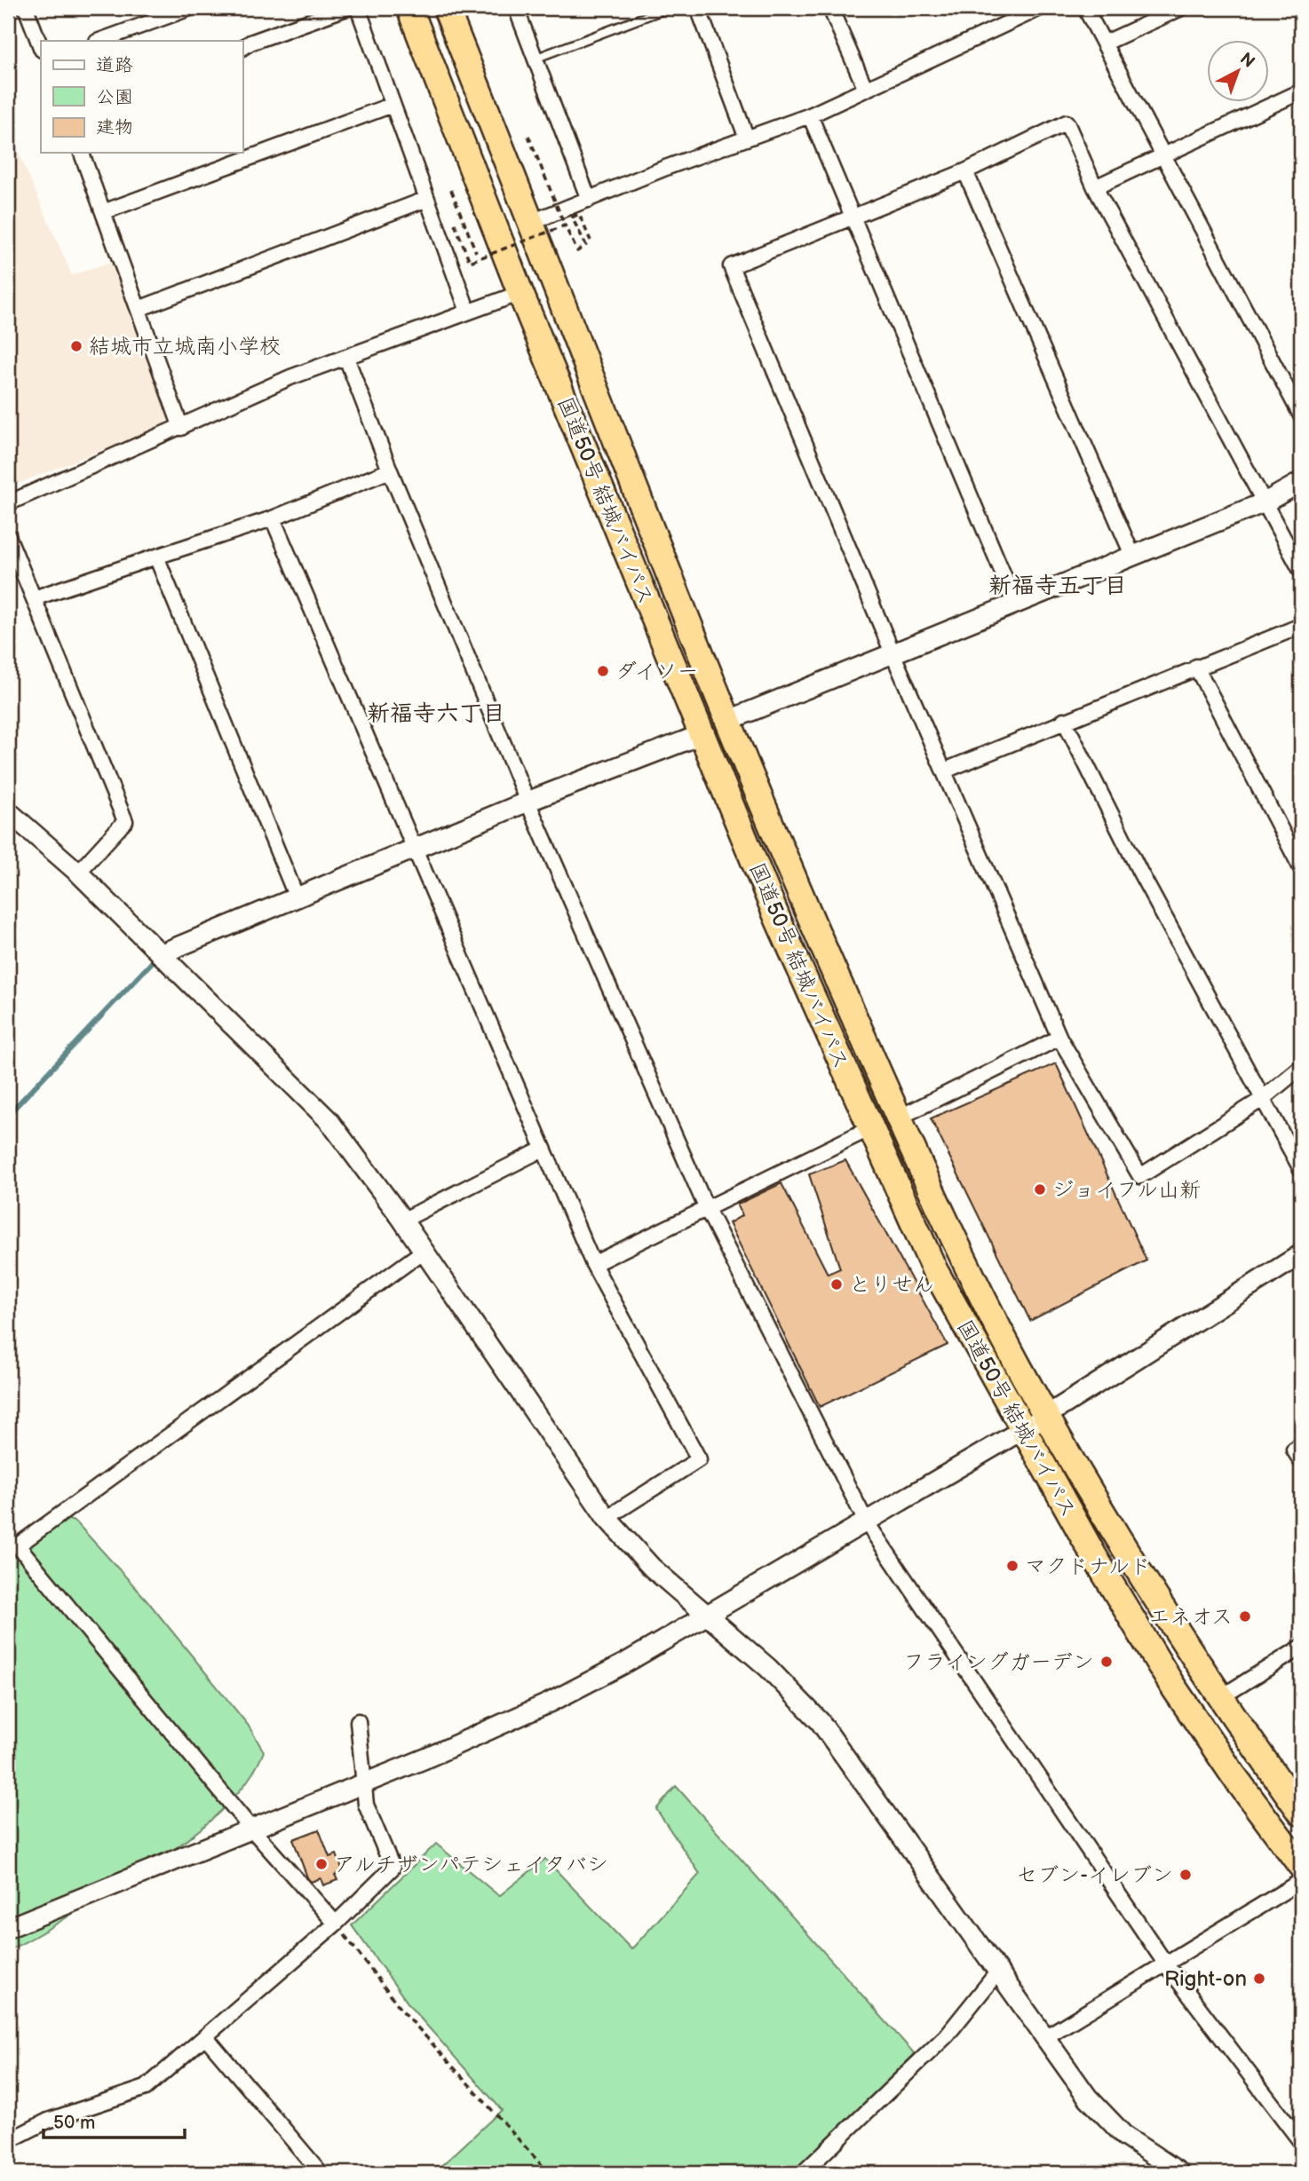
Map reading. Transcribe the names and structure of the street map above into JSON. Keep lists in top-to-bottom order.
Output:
{
  "streets": {
    "highway": ["国道50号 結城バイパス"]
  },
  "districts": ["新福寺五丁目", "新福寺六丁目"],
  "places": [
    "結城市立城南小学校",
    "ダイソー",
    "ジョイフル山新",
    "とりせん",
    "マクドナルド",
    "エネオス",
    "フライングガーデン",
    "アルチザンパテシェイタバシ",
    "セブン-イレブン",
    "Right-on"
  ],
  "legend": ["道路", "公園", "建物"],
  "scale_bar": "50 m",
  "north": "top right"
}
